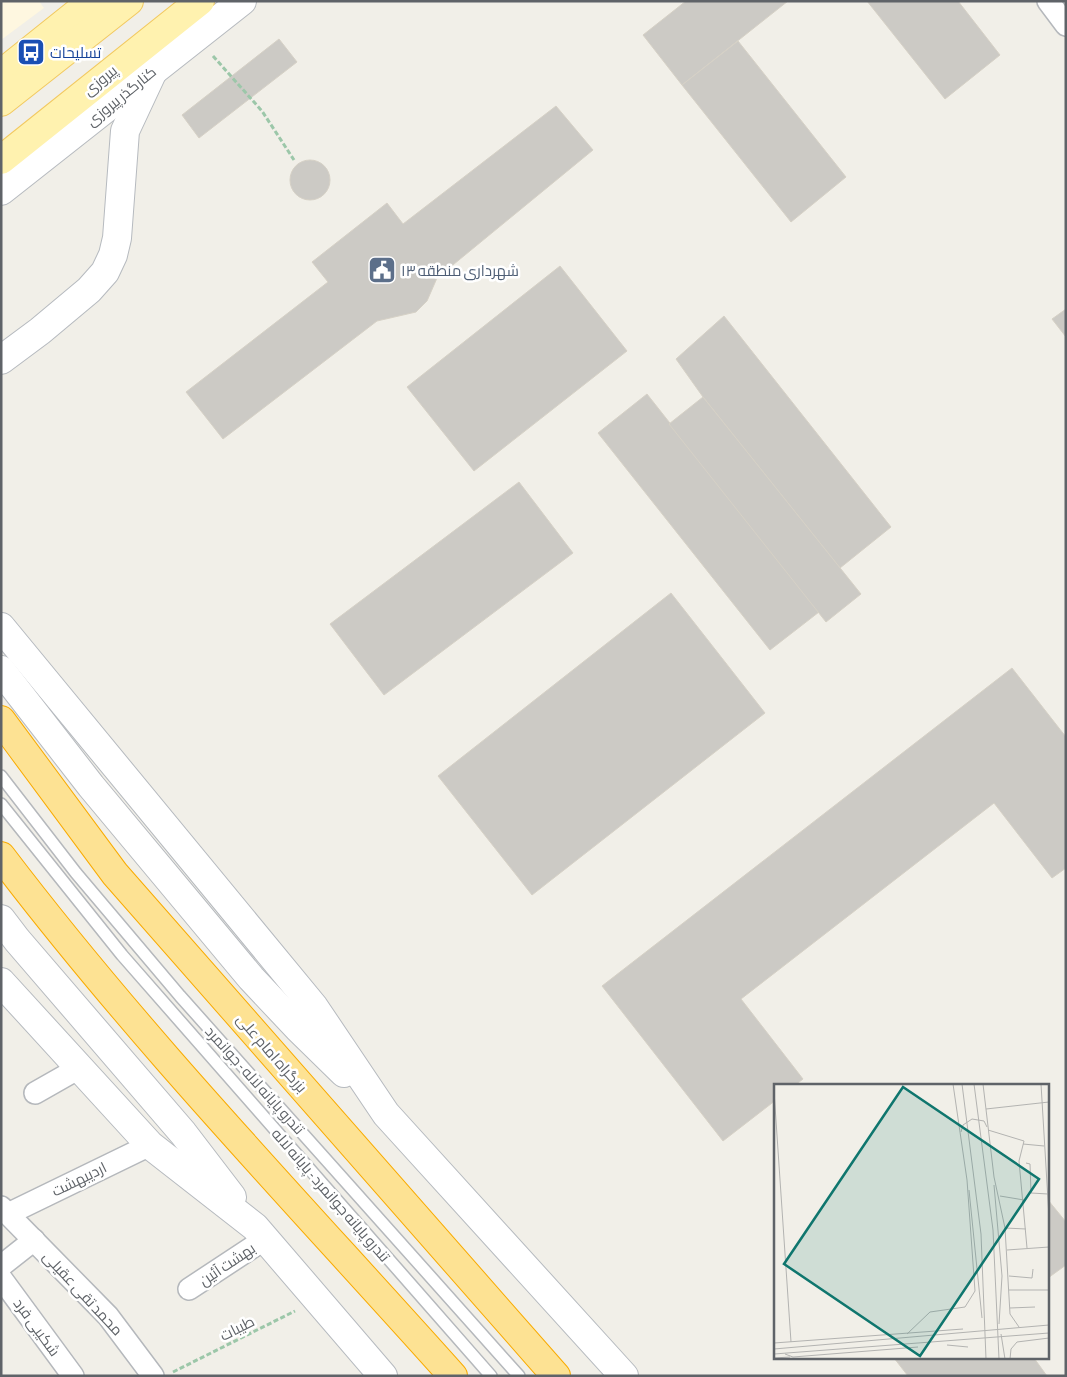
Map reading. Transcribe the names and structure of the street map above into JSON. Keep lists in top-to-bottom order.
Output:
{
  "streets": {
    "highway": ["بزرگراه امام علی"],
    "main road": ["پیروزی", "کنارگذر پیروزی"],
    "street": [
      "اردیبهشت",
      "بهشت آئین",
      "محمد تقی عقیلی",
      "شکیبی فرد"
    ],
    "lane": ["تندرو پایانه لاله - جوانمرد", "تندرو پایانه جوانمرد - پایانه لاله"],
    "path": ["طیبات"]
  },
  "crossings": [
    ["پیروزی", "کنارگذر پیروزی"],
    ["اردیبهشت", "محمد تقی عقیلی"]
  ],
  "places": {
    "bus stop": ["تسلیحات"],
    "public building": ["شهرداری منطقه ۱۳"]
  }
}
